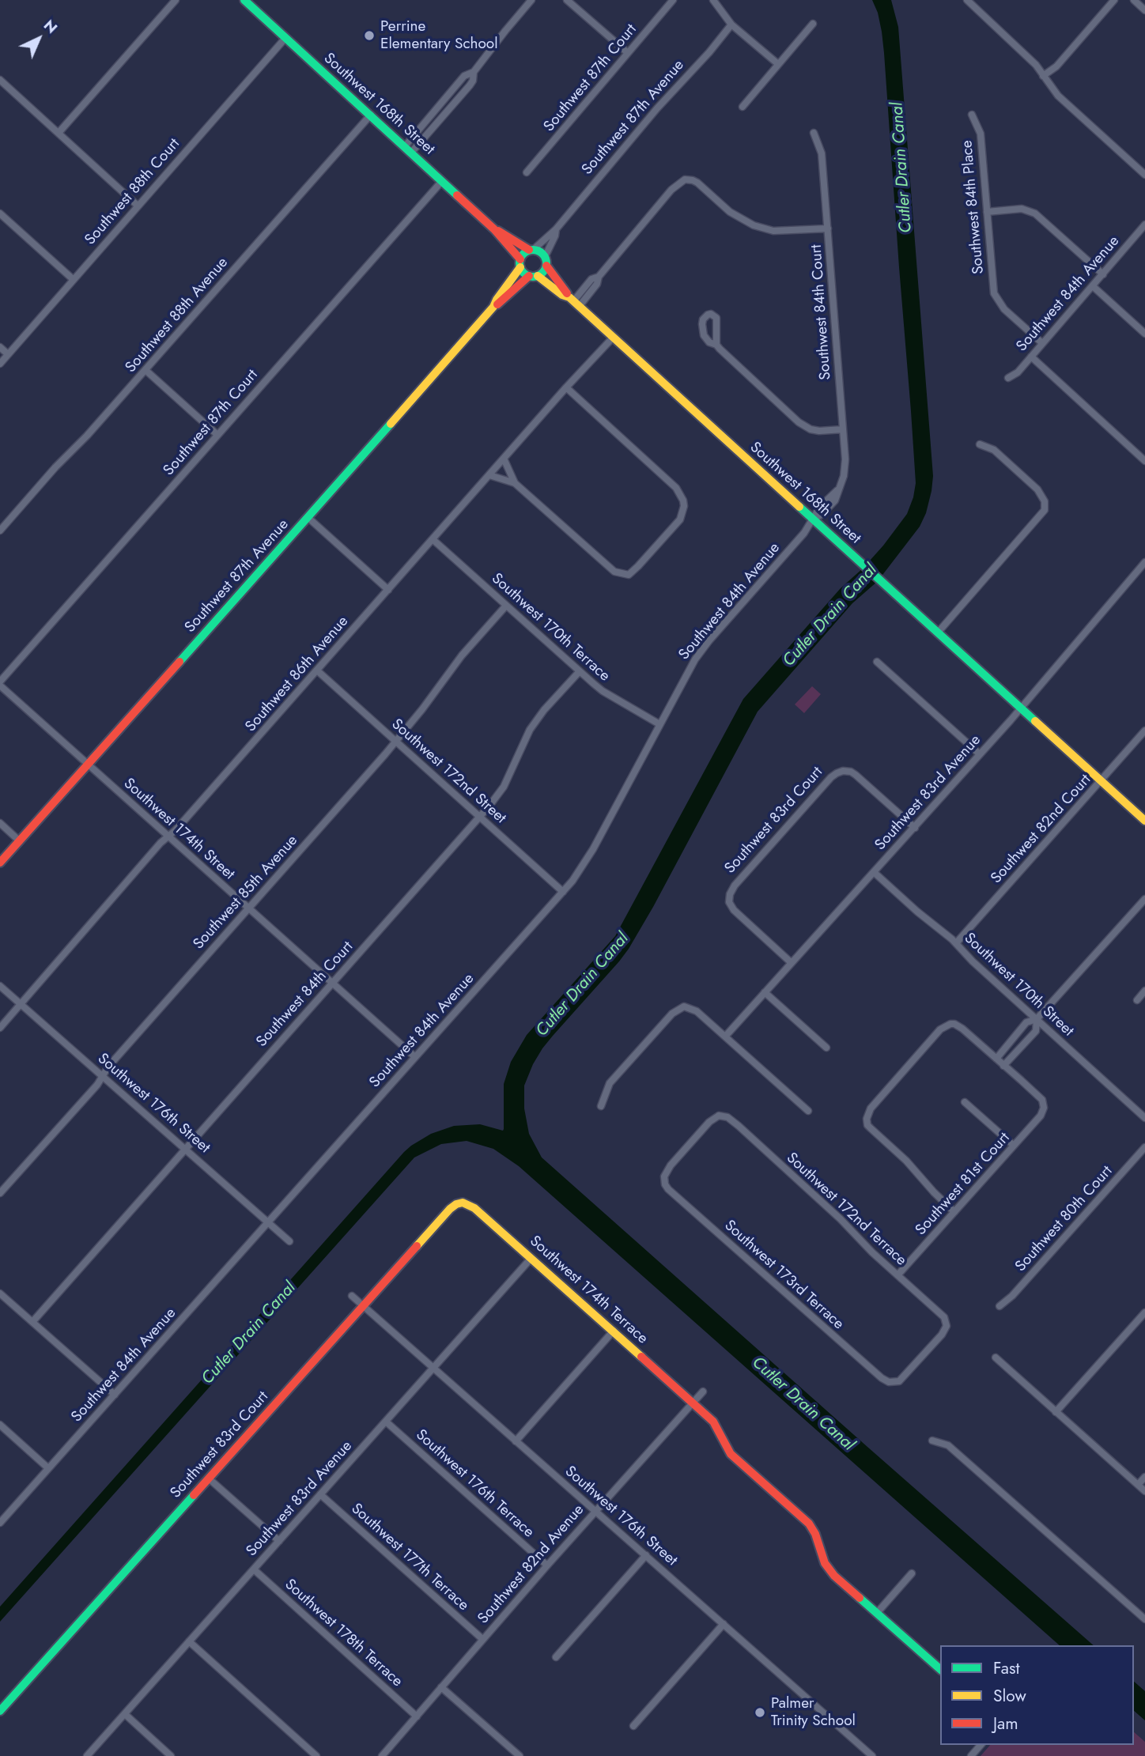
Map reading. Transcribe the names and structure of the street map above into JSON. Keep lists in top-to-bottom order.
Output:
{
  "streets": {
    "street": [
      "Southwest 87th Court",
      "Southwest 168th Street",
      "Southwest 87th Avenue",
      "Southwest 88th Court",
      "Southwest 84th Place",
      "Southwest 84th Avenue",
      "Southwest 84th Court",
      "Southwest 88th Avenue",
      "Southwest 170th Terrace",
      "Southwest 86th Avenue",
      "Southwest 172nd Street",
      "Southwest 83rd Avenue",
      "Southwest 83rd Court",
      "Southwest 174th Street",
      "Southwest 82nd Court",
      "Southwest 85th Avenue",
      "Southwest 170th Street",
      "Southwest 176th Street",
      "Southwest 81st Court",
      "Southwest 172nd Terrace",
      "Southwest 80th Court",
      "Southwest 173rd Terrace",
      "Southwest 174th Terrace",
      "Southwest 176th Terrace",
      "Southwest 177th Terrace",
      "Southwest 82nd Avenue",
      "Southwest 178th Terrace"
    ]
  },
  "crossings": [
    ["Southwest 87th Court", "Southwest 168th Street"],
    ["Southwest 168th Street", "Southwest 87th Avenue"],
    ["Southwest 168th Street", "Southwest 88th Court"],
    ["Southwest 168th Street", "Southwest 84th Avenue"],
    ["Southwest 168th Street", "Southwest 84th Court"],
    ["Southwest 168th Street", "Southwest 88th Avenue"],
    ["Southwest 168th Street", "Southwest 86th Avenue"],
    ["Southwest 168th Street", "Southwest 83rd Avenue"],
    ["Southwest 168th Street", "Southwest 82nd Court"],
    ["Southwest 87th Avenue", "Southwest 174th Street"],
    ["Southwest 84th Place", "Southwest 84th Avenue"],
    ["Southwest 84th Avenue", "Southwest 84th Court"],
    ["Southwest 84th Avenue", "Southwest 170th Terrace"],
    ["Southwest 84th Avenue", "Southwest 172nd Street"],
    ["Southwest 84th Avenue", "Southwest 174th Street"],
    ["Southwest 84th Avenue", "Southwest 176th Street"],
    ["Southwest 84th Court", "Southwest 170th Terrace"],
    ["Southwest 84th Court", "Southwest 172nd Street"],
    ["Southwest 84th Court", "Southwest 174th Street"],
    ["Southwest 84th Court", "Southwest 176th Street"],
    ["Southwest 170th Terrace", "Southwest 86th Avenue"],
    ["Southwest 170th Terrace", "Southwest 85th Avenue"],
    ["Southwest 86th Avenue", "Southwest 172nd Street"],
    ["Southwest 86th Avenue", "Southwest 174th Street"],
    ["Southwest 86th Avenue", "Southwest 176th Street"],
    ["Southwest 172nd Street", "Southwest 85th Avenue"],
    ["Southwest 83rd Avenue", "Southwest 83rd Court"],
    ["Southwest 83rd Avenue", "Southwest 170th Street"],
    ["Southwest 83rd Avenue", "Southwest 176th Street"],
    ["Southwest 83rd Avenue", "Southwest 174th Terrace"],
    ["Southwest 83rd Avenue", "Southwest 176th Terrace"],
    ["Southwest 83rd Avenue", "Southwest 177th Terrace"],
    ["Southwest 83rd Avenue", "Southwest 178th Terrace"],
    ["Southwest 83rd Court", "Southwest 176th Street"],
    ["Southwest 83rd Court", "Southwest 174th Terrace"],
    ["Southwest 174th Street", "Southwest 85th Avenue"],
    ["Southwest 82nd Court", "Southwest 170th Street"],
    ["Southwest 85th Avenue", "Southwest 176th Street"],
    ["Southwest 176th Street", "Southwest 82nd Avenue"],
    ["Southwest 81st Court", "Southwest 172nd Terrace"],
    ["Southwest 172nd Terrace", "Southwest 173rd Terrace"],
    ["Southwest 174th Terrace", "Southwest 82nd Avenue"],
    ["Southwest 176th Terrace", "Southwest 82nd Avenue"],
    ["Southwest 177th Terrace", "Southwest 82nd Avenue"],
    ["Southwest 82nd Avenue", "Southwest 178th Terrace"]
  ],
  "water": ["Cutler Drain Canal"],
  "places": ["Perrine Elementary School", "Palmer Trinity School"],
  "legend": ["Fast", "Slow", "Jam"],
  "north": "top right"
}
